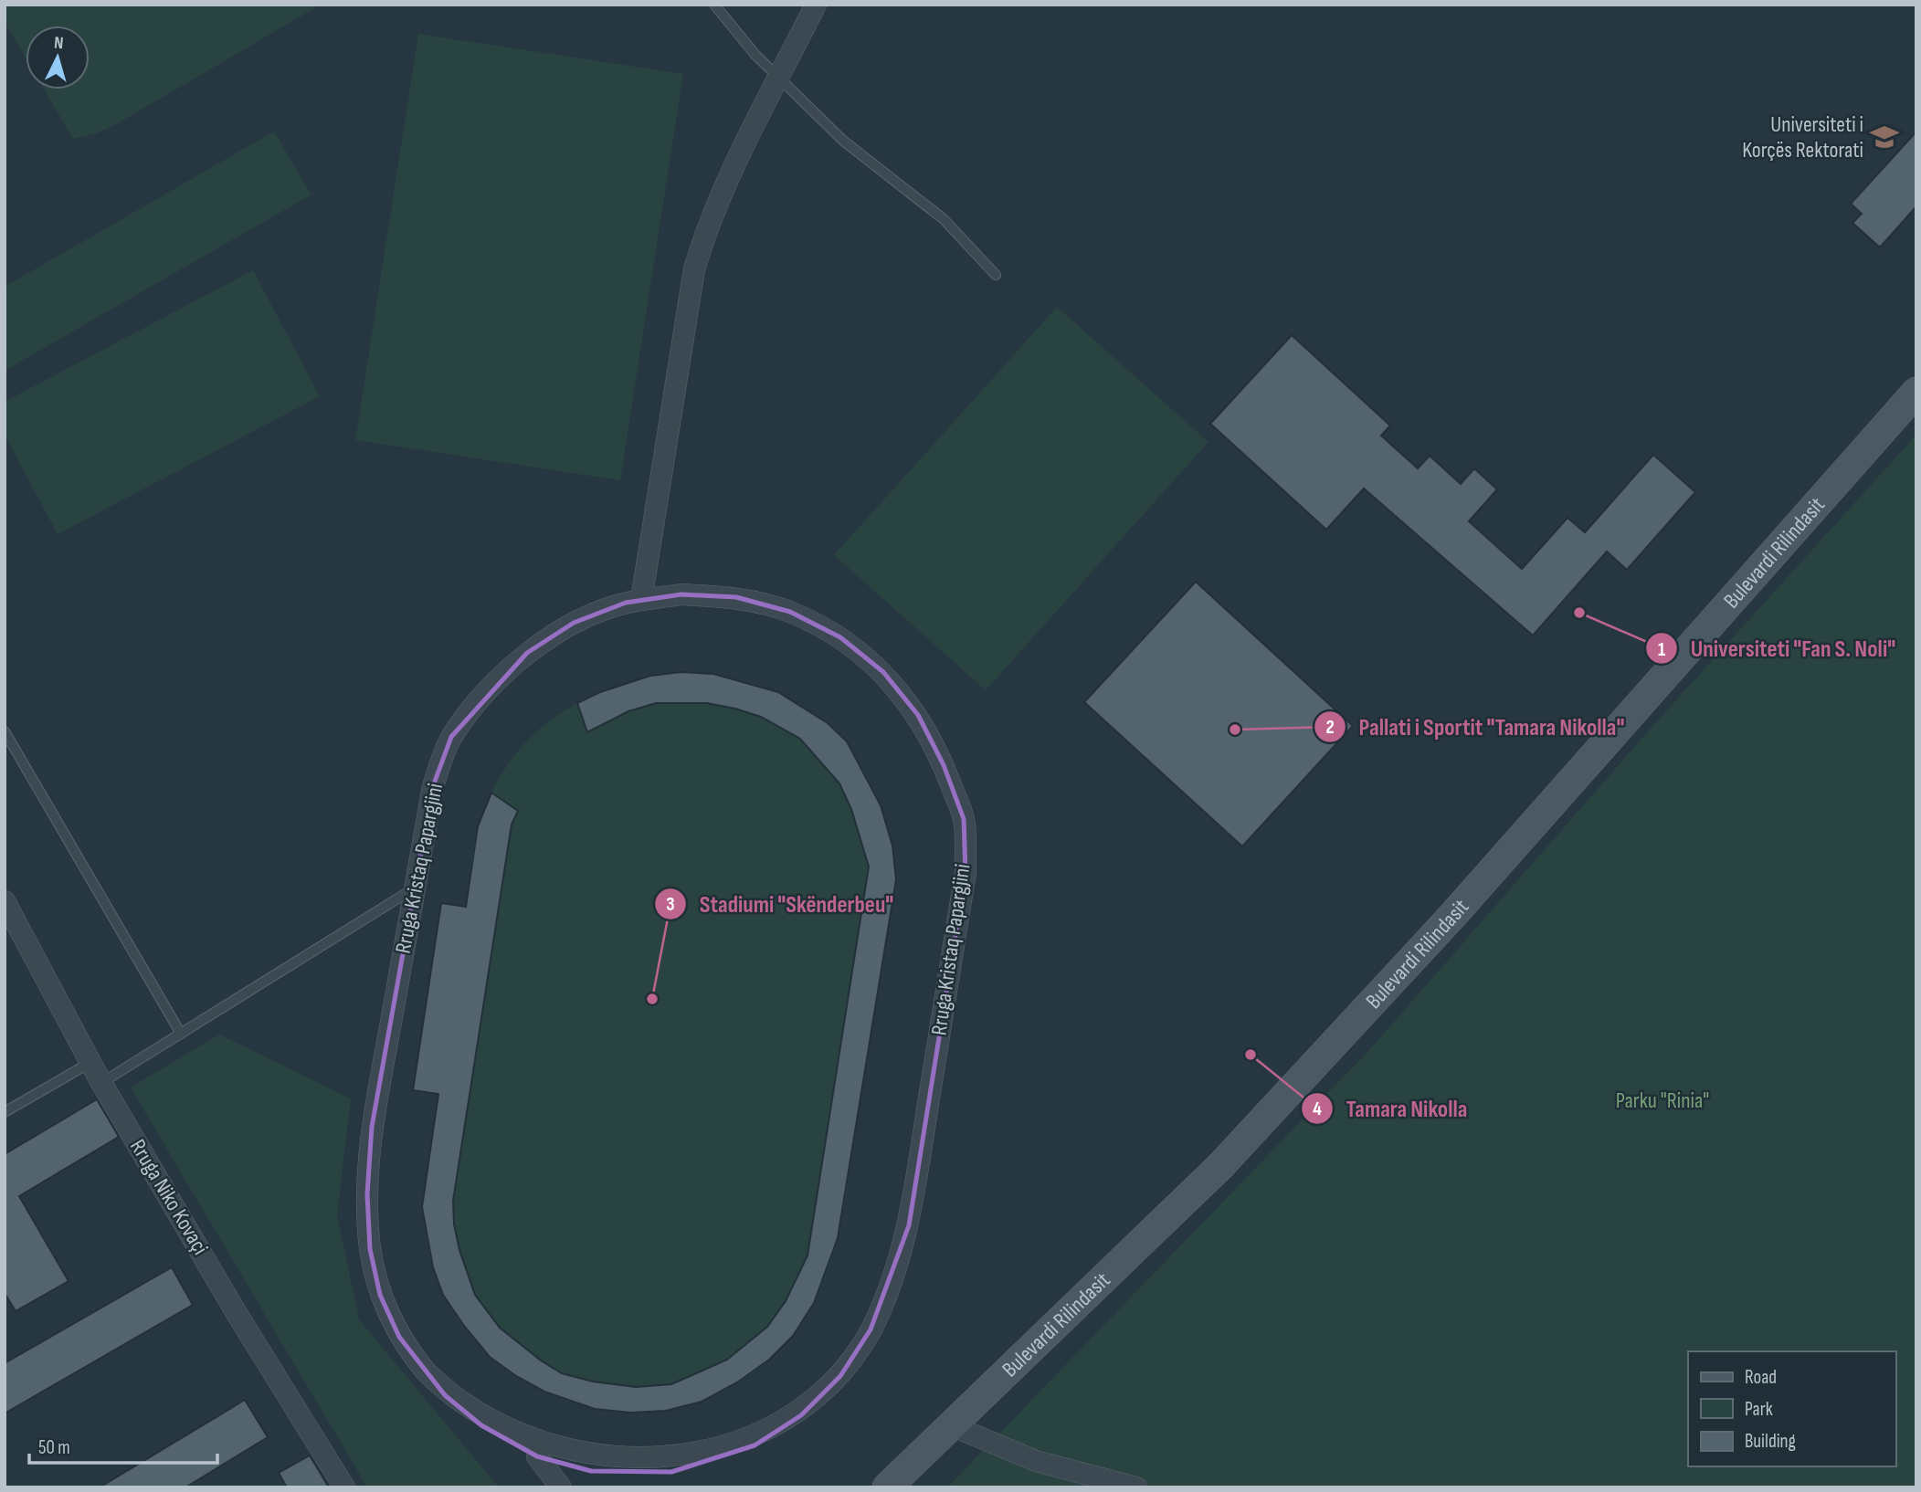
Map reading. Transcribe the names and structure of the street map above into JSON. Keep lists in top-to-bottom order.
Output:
{
  "streets": {
    "main road": ["Bulevardi Rilindasit"],
    "street": ["Rruga Kristaq Papargjini", "Rruga Niko Kovaçi"]
  },
  "parks": ["Parku \"Rinia\""],
  "places": {
    "school or university": ["Universiteti i Korçës Rektorati"],
    "other": [
      "Universiteti \"Fan S. Noli\"",
      "Pallati i Sportit \"Tamara Nikolla\"",
      "Stadiumi \"Skënderbeu\"",
      "Tamara Nikolla"
    ]
  },
  "legend": ["Road", "Park", "Building"],
  "scale_bar": "50 m",
  "north": "top"
}
